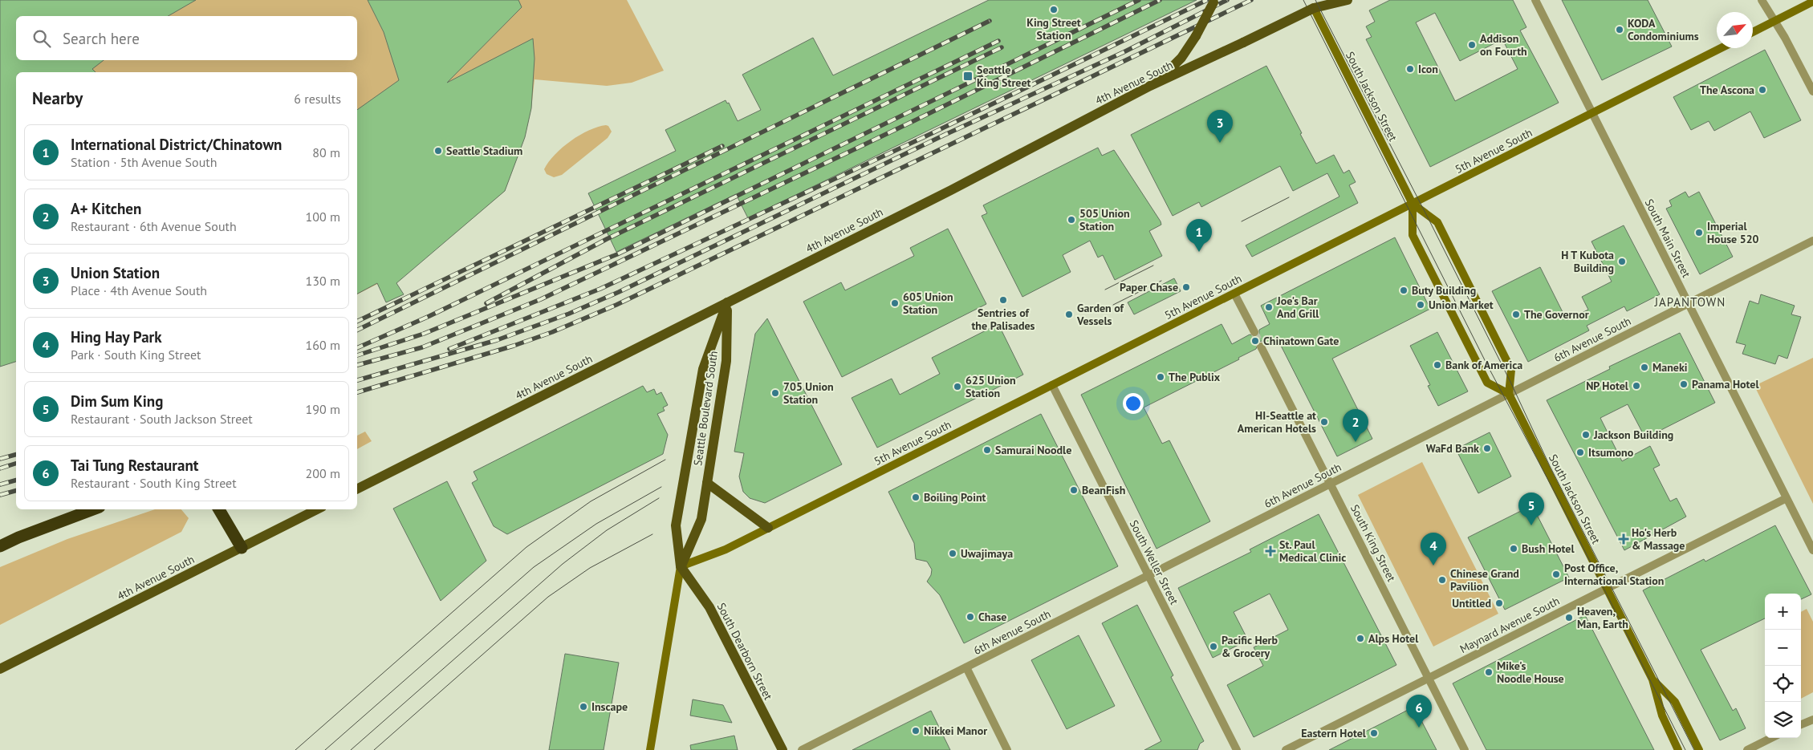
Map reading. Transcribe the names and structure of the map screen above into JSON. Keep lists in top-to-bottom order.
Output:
{
  "streets": {
    "main road": [
      "4th Avenue South",
      "South Jackson Street",
      "5th Avenue South",
      "Seattle Boulevard South",
      "South Dearborn Street"
    ],
    "street": [
      "South Main Street",
      "6th Avenue South",
      "South King Street",
      "South Weller Street",
      "Maynard Avenue South"
    ]
  },
  "crossings": [
    ["4th Avenue South", "South Jackson Street"],
    ["4th Avenue South", "Seattle Boulevard South"],
    ["South Jackson Street", "5th Avenue South"],
    ["South Jackson Street", "6th Avenue South"],
    ["South Jackson Street", "Maynard Avenue South"],
    ["5th Avenue South", "South Main Street"],
    ["5th Avenue South", "Seattle Boulevard South"],
    ["5th Avenue South", "South Weller Street"],
    ["5th Avenue South", "South Dearborn Street"],
    ["South Main Street", "6th Avenue South"],
    ["South Main Street", "Maynard Avenue South"],
    ["6th Avenue South", "South King Street"],
    ["6th Avenue South", "South Weller Street"],
    ["Seattle Boulevard South", "South Dearborn Street"],
    ["South King Street", "Maynard Avenue South"]
  ],
  "districts": ["JAPANTOWN"],
  "places": {
    "other": [
      "King Street Station",
      "KODA Condominiums",
      "Addison on Fourth",
      "Icon",
      "The Ascona",
      "Seattle Stadium",
      "505 Union Station",
      "Imperial House 520",
      "H T Kubota Building",
      "Paper Chase",
      "Buty Building",
      "Sentries of the Palisades",
      "605 Union Station",
      "Union Market",
      "Joe's Bar And Grill",
      "Garden of Vessels",
      "The Governor",
      "Chinatown Gate",
      "Bank of America",
      "Maneki",
      "The Publix",
      "Panama Hotel",
      "NP Hotel",
      "625 Union Station",
      "705 Union Station",
      "HI-Seattle at American Hotels",
      "Jackson Building",
      "WaFd Bank",
      "Samurai Noodle",
      "Itsumono",
      "BeanFish",
      "Boiling Point",
      "Bush Hotel",
      "Uwajimaya",
      "Post Office, International Station",
      "Chinese Grand Pavilion",
      "Untitled",
      "Chase",
      "Heaven, Man, Earth",
      "Alps Hotel",
      "Pacific Herb & Grocery",
      "Mike's Noodle House",
      "Inscape",
      "Nikkei Manor",
      "Eastern Hotel"
    ],
    "transit": ["Seattle King Street"],
    "health": ["Ho's Herb & Massage", "St. Paul Medical Clinic"]
  },
  "north": "top right",
  "page": {
    "search": "Search here",
    "heading": ["Nearby", "6 results"],
    "pins": [
      "3",
      "1",
      "2",
      "5",
      "4",
      "6"
    ],
    "list": [
      {
        "mark": "1",
        "name": "International District/Chinatown",
        "note": "Station · 5th Avenue South",
        "value": "80 m"
      },
      {
        "mark": "2",
        "name": "A+ Kitchen",
        "note": "Restaurant · 6th Avenue South",
        "value": "100 m"
      },
      {
        "mark": "3",
        "name": "Union Station",
        "note": "Place · 4th Avenue South",
        "value": "130 m"
      },
      {
        "mark": "4",
        "name": "Hing Hay Park",
        "note": "Park · South King Street",
        "value": "160 m"
      },
      {
        "mark": "5",
        "name": "Dim Sum King",
        "note": "Restaurant · South Jackson Street",
        "value": "190 m"
      },
      {
        "mark": "6",
        "name": "Tai Tung Restaurant",
        "note": "Restaurant · South King Street",
        "value": "200 m"
      }
    ],
    "map_buttons": ["+", "−"]
  }
}
